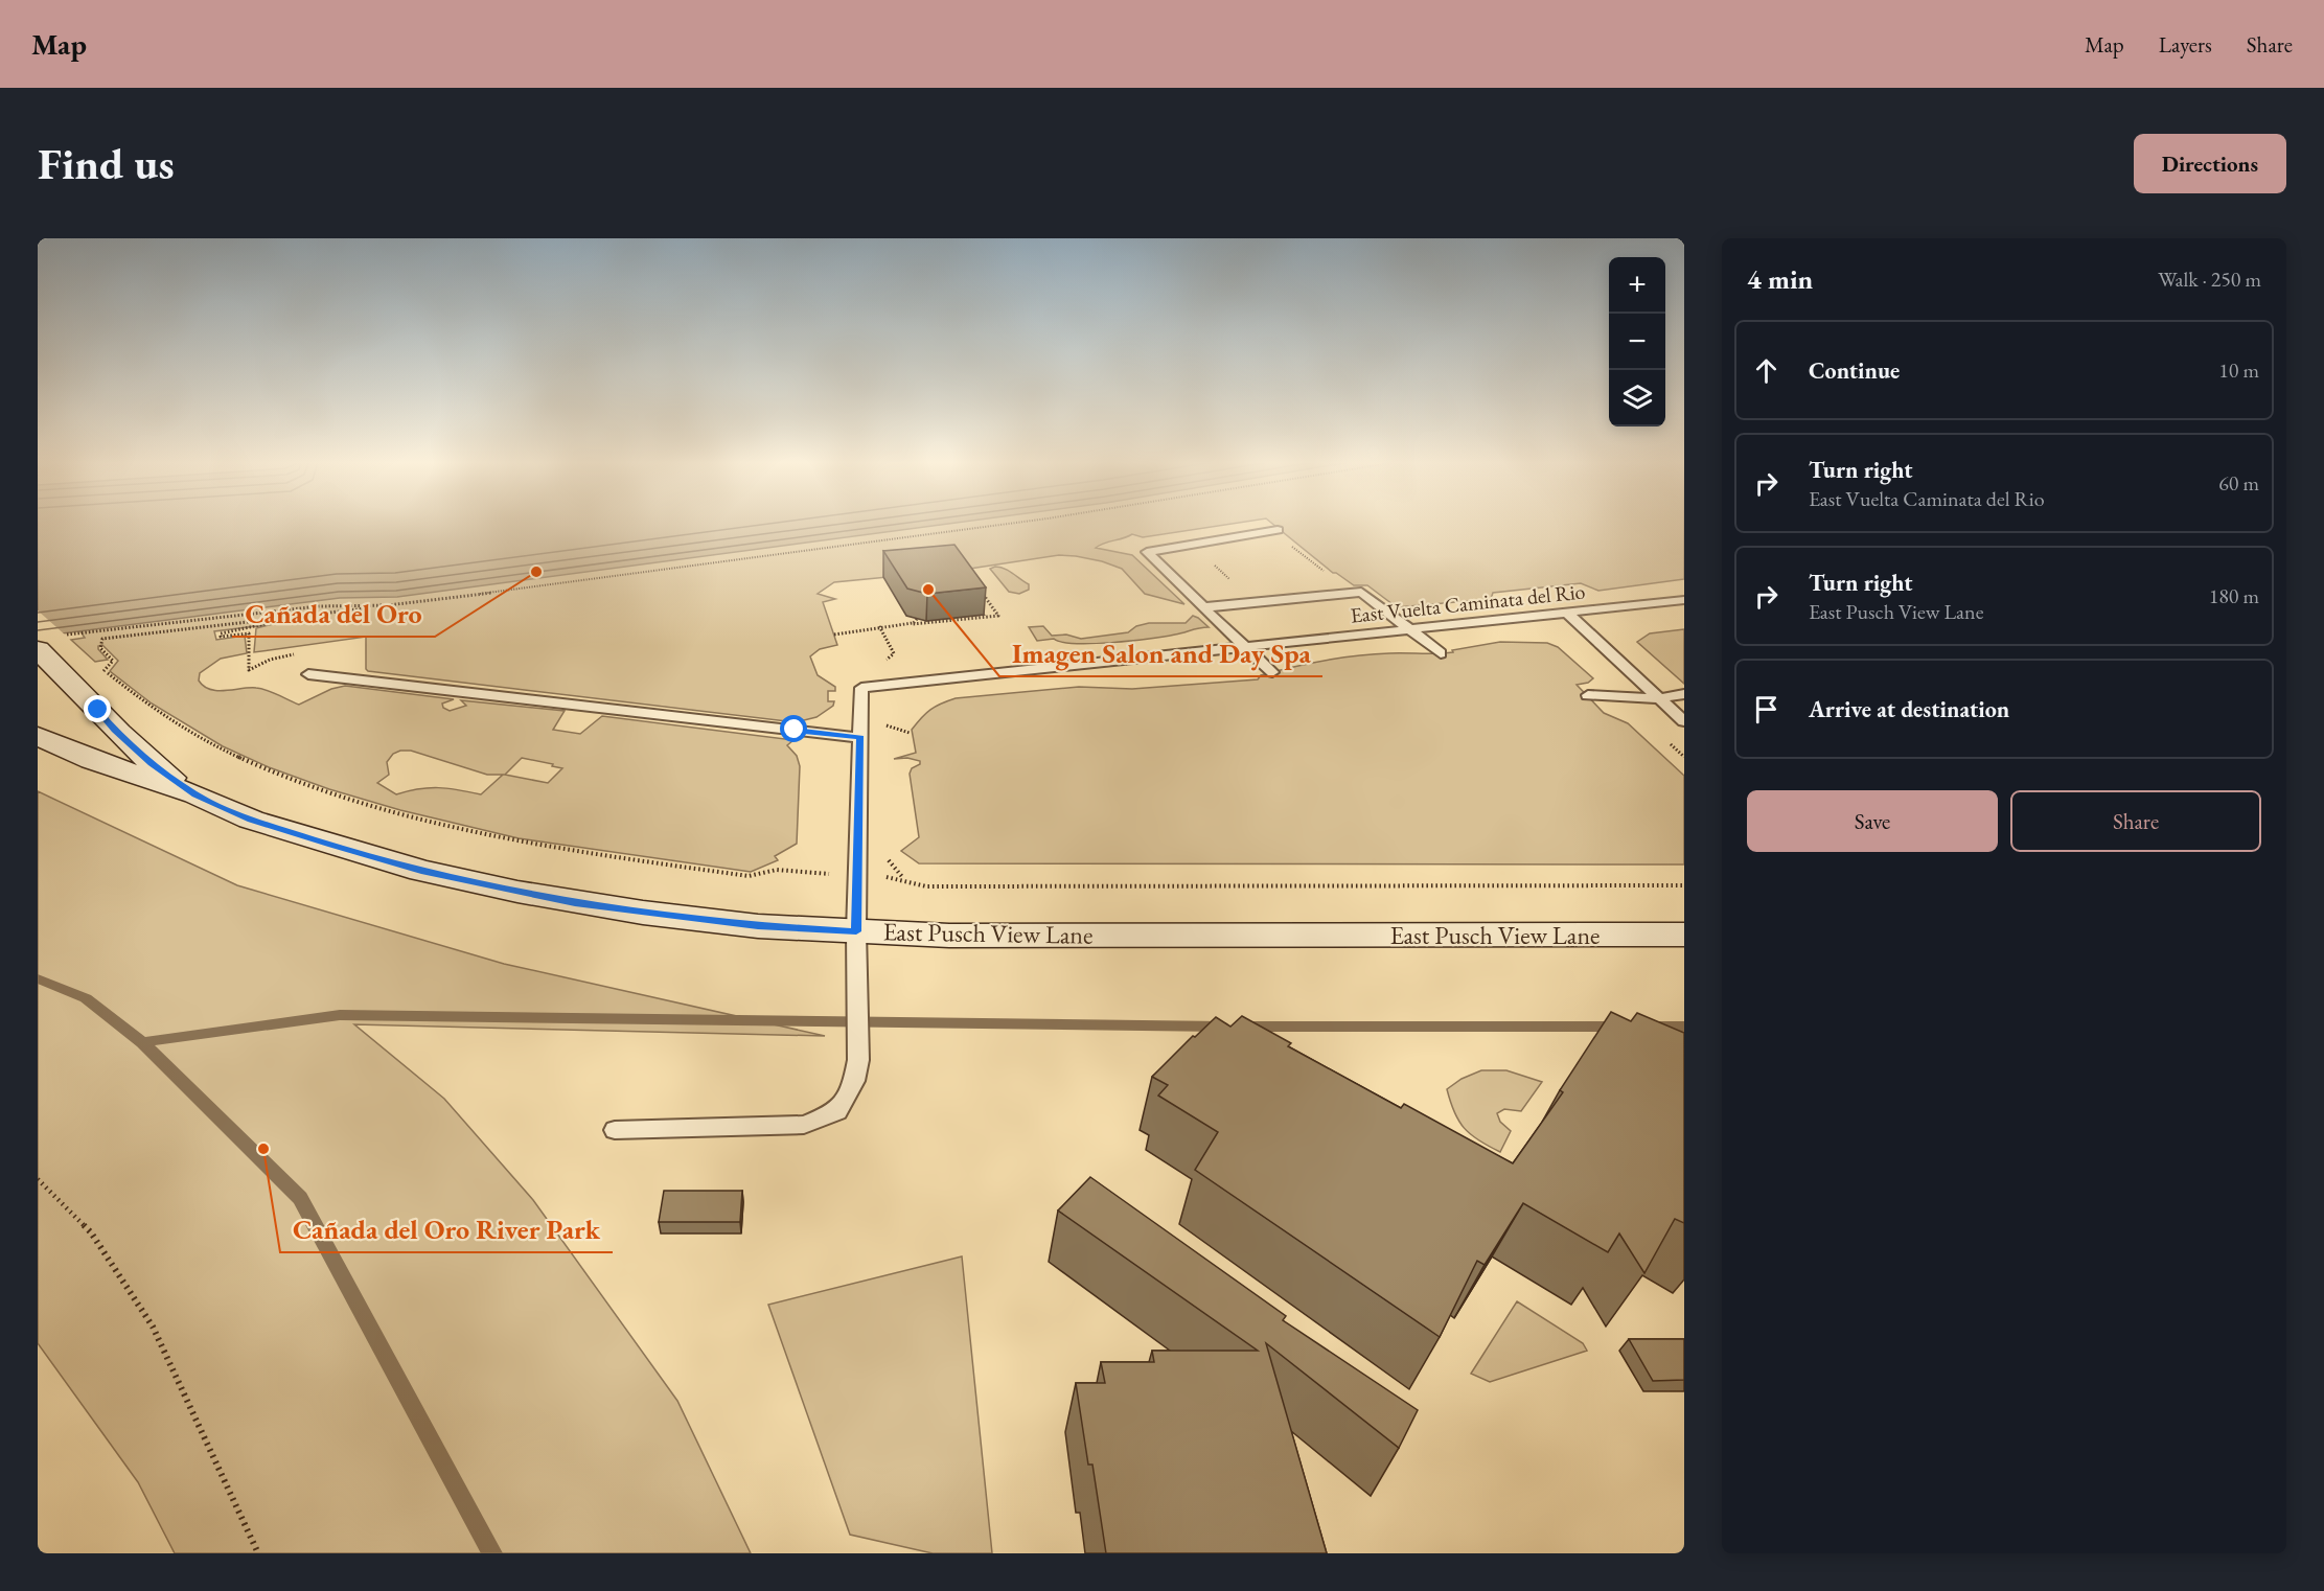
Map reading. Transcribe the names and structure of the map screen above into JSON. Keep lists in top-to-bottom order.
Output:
{
  "streets": {
    "main road": ["East Pusch View Lane"],
    "lane": ["East Vuelta Caminata del Rio"]
  },
  "crossings": [
    ["East Vuelta Caminata del Rio", "East Pusch View Lane"]
  ],
  "places": ["Cañada del Oro", "Imagen Salon and Day Spa", "Cañada del Oro River Park"],
  "page": {
    "header": "Map",
    "nav": ["Map", "Layers", "Share"],
    "buttons": [
      "Directions",
      ["Save", "Share"]
    ],
    "title": "Find us",
    "heading": ["4 min", "Walk · 250 m"],
    "map_buttons": ["+", "−"],
    "list": [
      ["Continue", "10 m"],
      ["Turn right", "East Vuelta Caminata del Rio", "60 m"],
      ["Turn right", "East Pusch View Lane", "180 m"],
      "Arrive at destination"
    ]
  }
}
